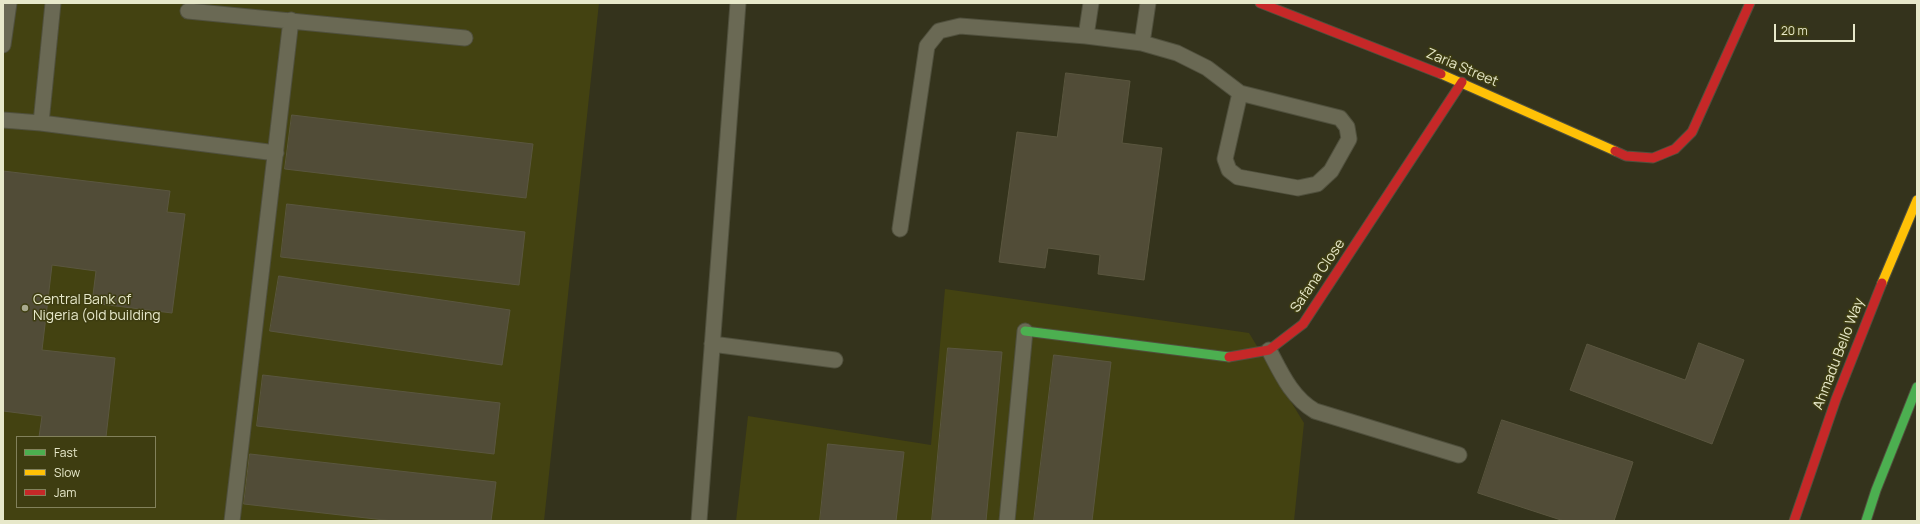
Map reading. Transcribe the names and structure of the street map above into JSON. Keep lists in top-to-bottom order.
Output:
{
  "streets": {
    "street": ["Zaria Street", "Safana Close", "Ahmadu Bello Way"]
  },
  "crossings": [
    ["Zaria Street", "Safana Close"]
  ],
  "places": ["Central Bank of Nigeria (old building"],
  "legend": ["Fast", "Slow", "Jam"],
  "scale_bar": "20 m"
}
